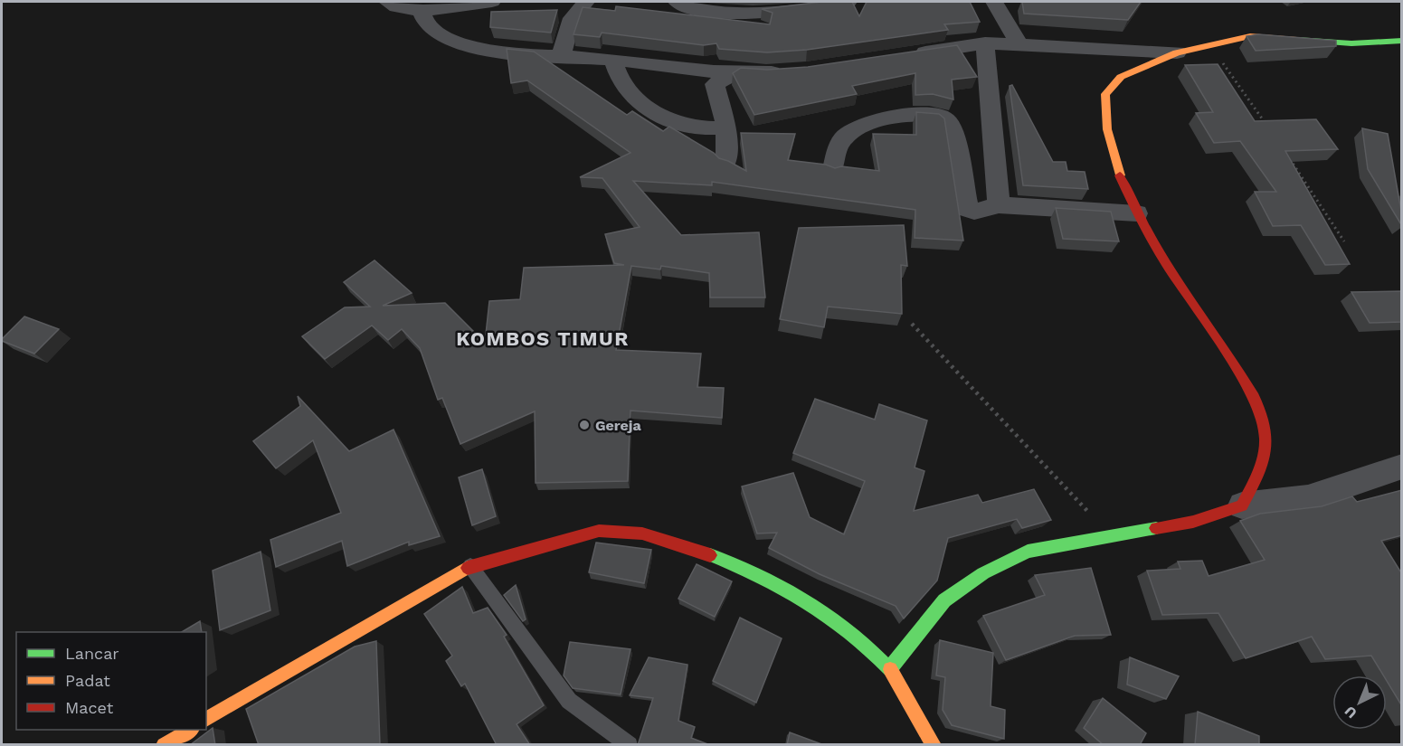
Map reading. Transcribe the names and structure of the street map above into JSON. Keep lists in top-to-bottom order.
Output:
{
  "districts": ["KOMBOS TIMUR"],
  "places": ["Gereja"],
  "legend": ["Lancar", "Padat", "Macet"],
  "north": "bottom left"
}
